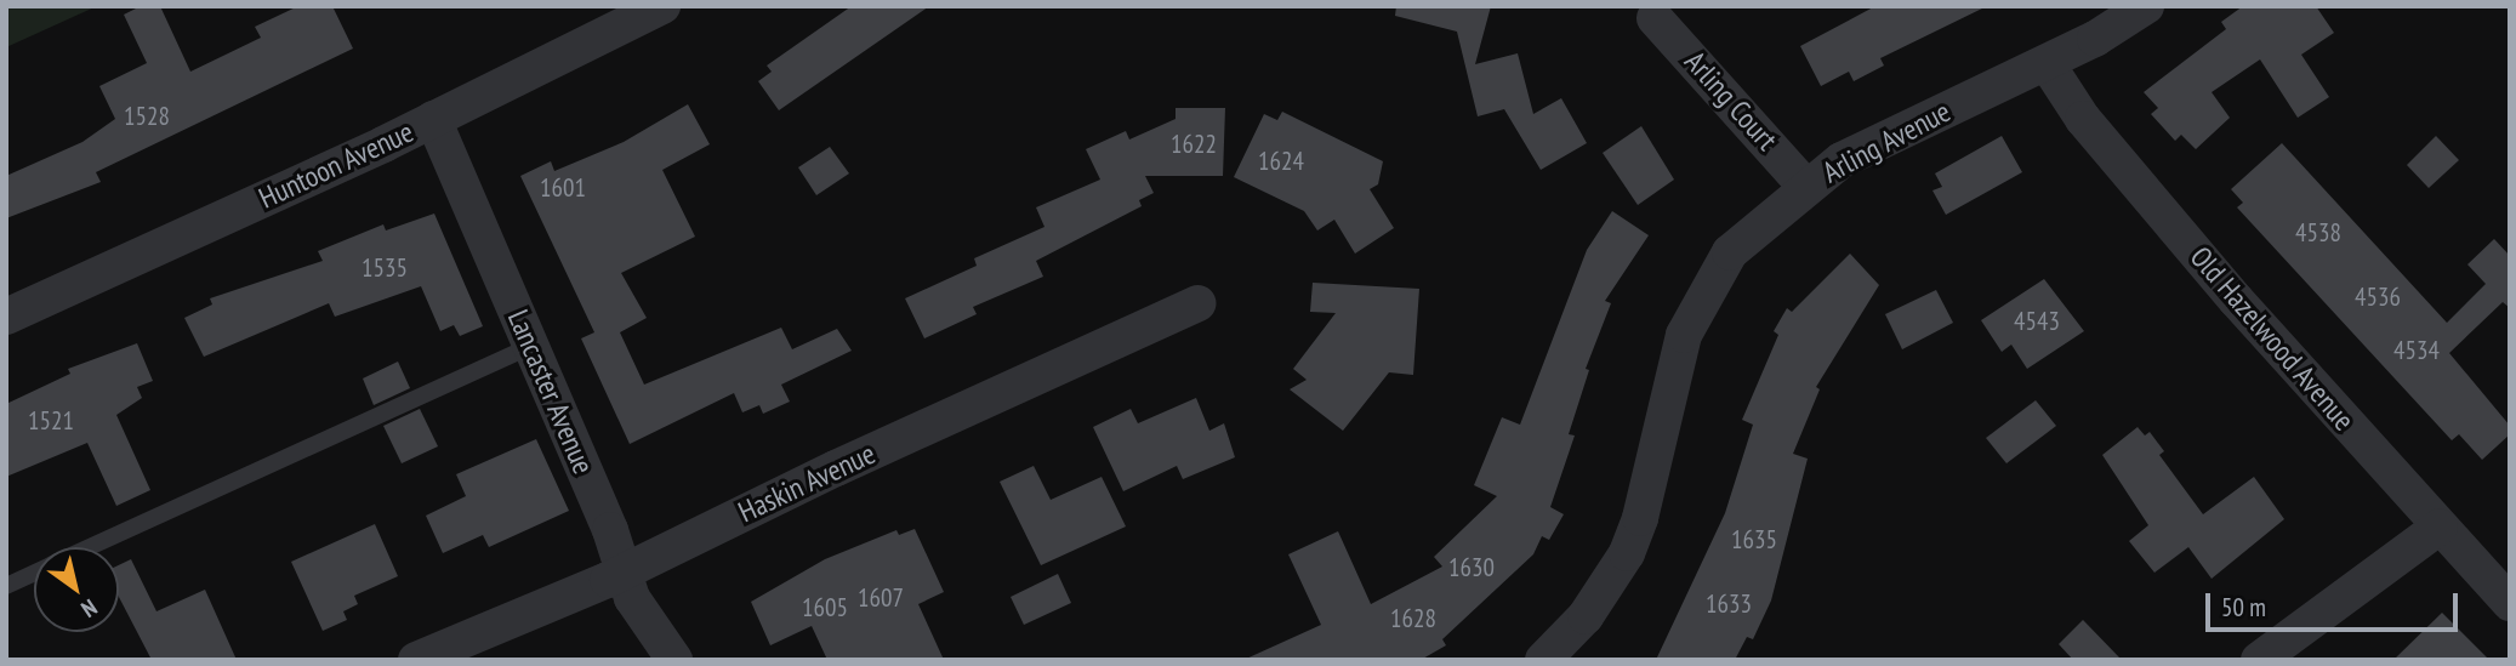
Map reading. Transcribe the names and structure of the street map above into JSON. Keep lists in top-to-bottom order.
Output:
{
  "streets": {
    "street": [
      "Arling Court",
      "Arling Avenue",
      "Huntoon Avenue",
      "Old Hazelwood Avenue",
      "Lancaster Avenue",
      "Haskin Avenue"
    ]
  },
  "crossings": [
    ["Arling Court", "Arling Avenue"],
    ["Arling Avenue", "Old Hazelwood Avenue"],
    ["Huntoon Avenue", "Lancaster Avenue"],
    ["Lancaster Avenue", "Haskin Avenue"]
  ],
  "house_numbers": [
    "1528",
    "1622",
    "1624",
    "1601",
    "4538",
    "1535",
    "4536",
    "4543",
    "4534",
    "1521",
    "1635",
    "1630",
    "1607",
    "1633",
    "1605",
    "1628"
  ],
  "scale_bar": "50 m",
  "north": "bottom right"
}
